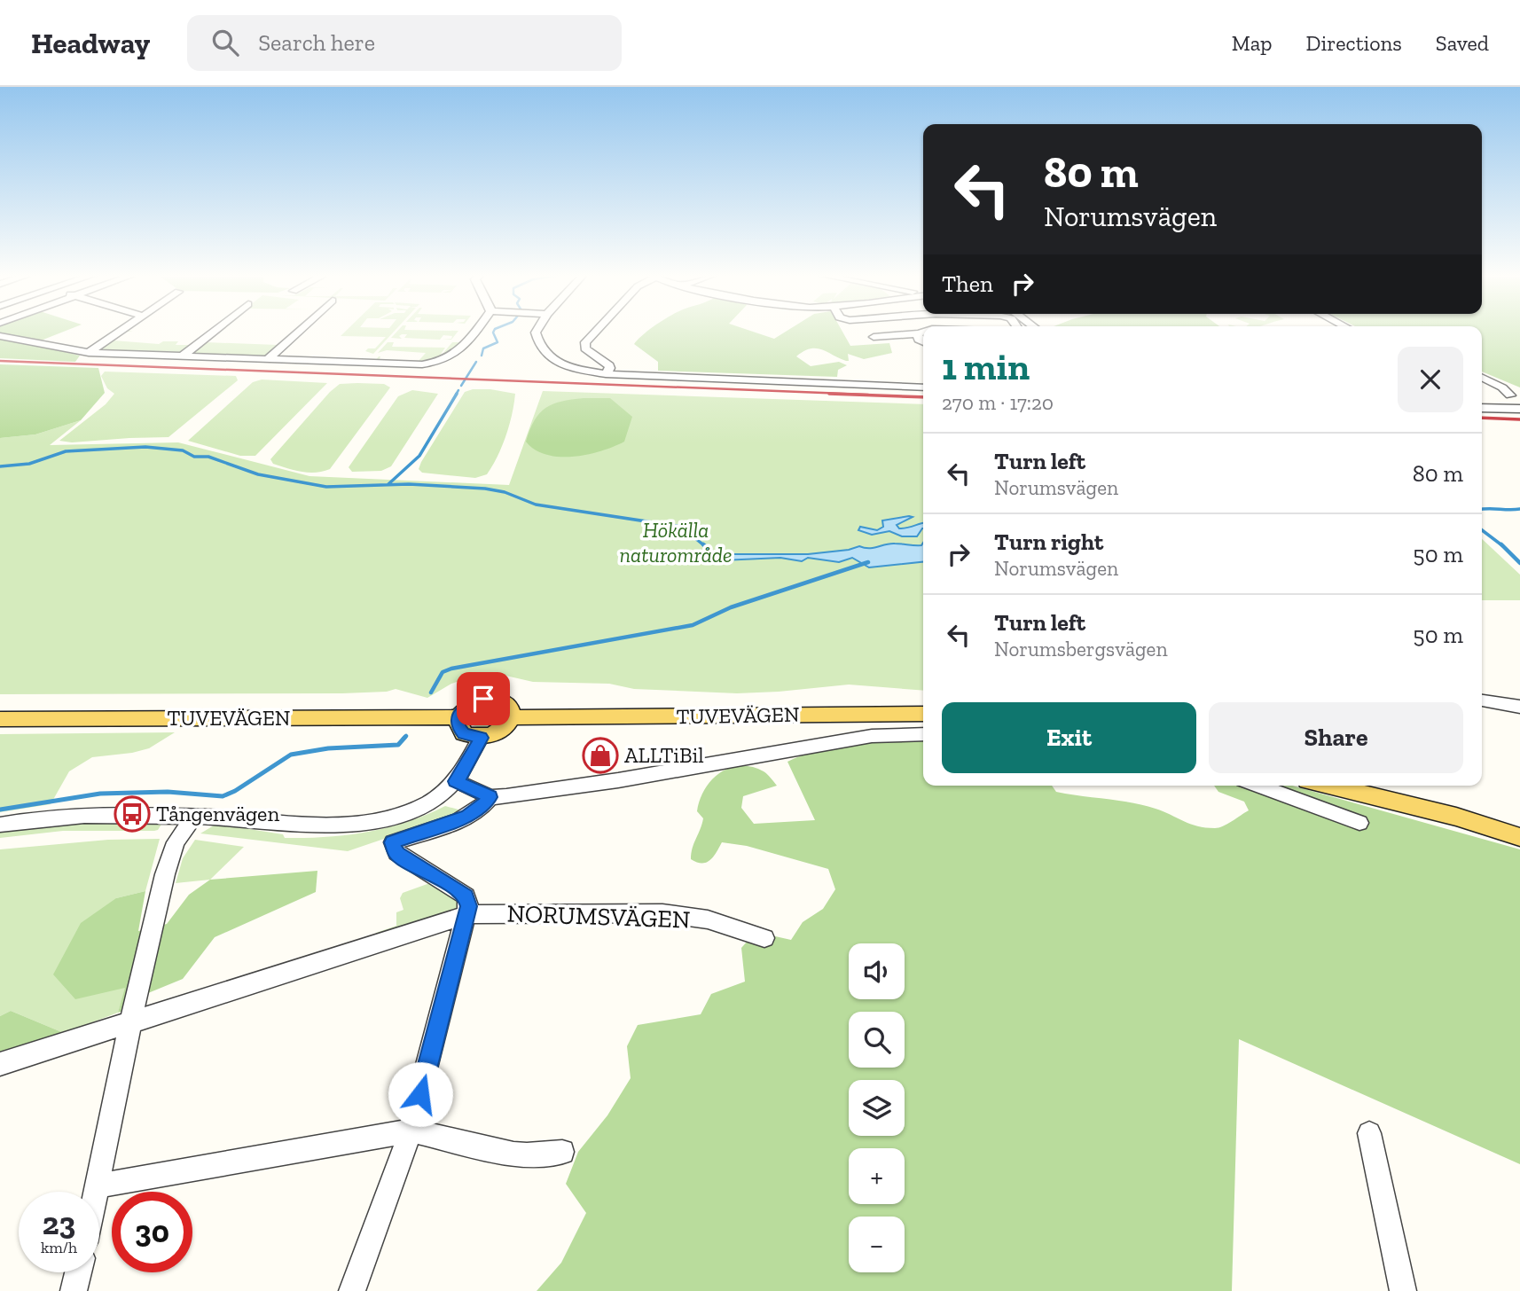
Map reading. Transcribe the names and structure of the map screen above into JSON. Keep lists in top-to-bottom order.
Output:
{
  "streets": {
    "main road": ["TUVEVÄGEN"],
    "street": ["NORUMSVÄGEN"]
  },
  "parks": ["Hökälla naturområde"],
  "places": {
    "shop": ["ALLTiBil"],
    "bus stop": ["Tångenvägen"]
  },
  "page": {
    "header": "Headway",
    "search": "Search here",
    "nav": ["Map", "Directions", "Saved"],
    "turn": ["80 m", "Norumsvägen"],
    "then": "Then",
    "heading": ["1 min", "270 m · 17:20"],
    "list": [
      {
        "name": "Turn left",
        "note": "Norumsvägen",
        "value": "80 m"
      },
      {
        "name": "Turn right",
        "note": "Norumsvägen",
        "value": "50 m"
      },
      {
        "name": "Turn left",
        "note": "Norumsbergsvägen",
        "value": "50 m"
      }
    ],
    "buttons": ["Exit", "Share"],
    "map_buttons": ["+", "−"],
    "speed": "23 km/h",
    "limit": "30"
  }
}
